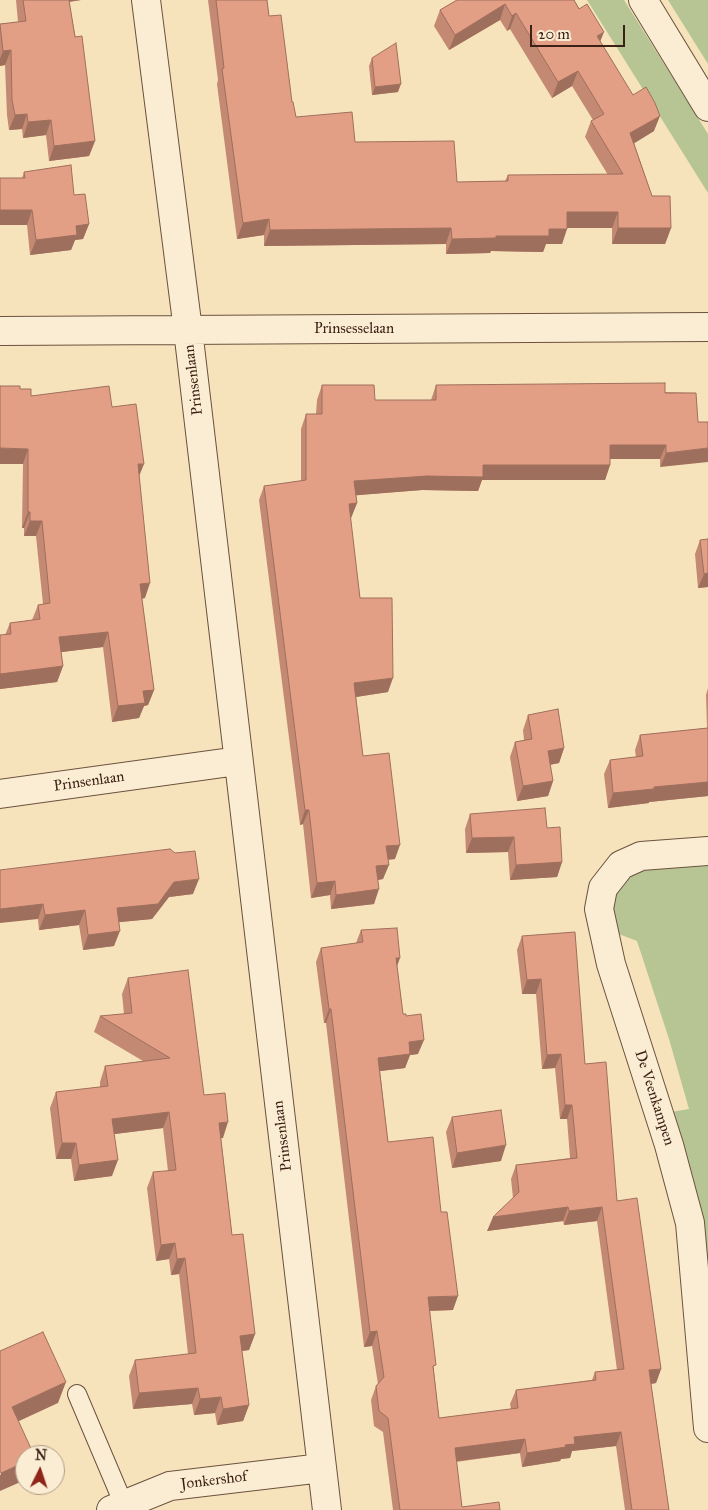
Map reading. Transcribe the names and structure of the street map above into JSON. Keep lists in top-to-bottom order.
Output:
{
  "streets": {
    "street": [
      "Prinsesselaan",
      "Prinsenlaan",
      "De Veenkampen",
      "Jonkershof"
    ]
  },
  "crossings": [
    ["Prinsesselaan", "Prinsenlaan"],
    ["Prinsenlaan", "Jonkershof"]
  ],
  "scale_bar": "20 m",
  "north": "top"
}
